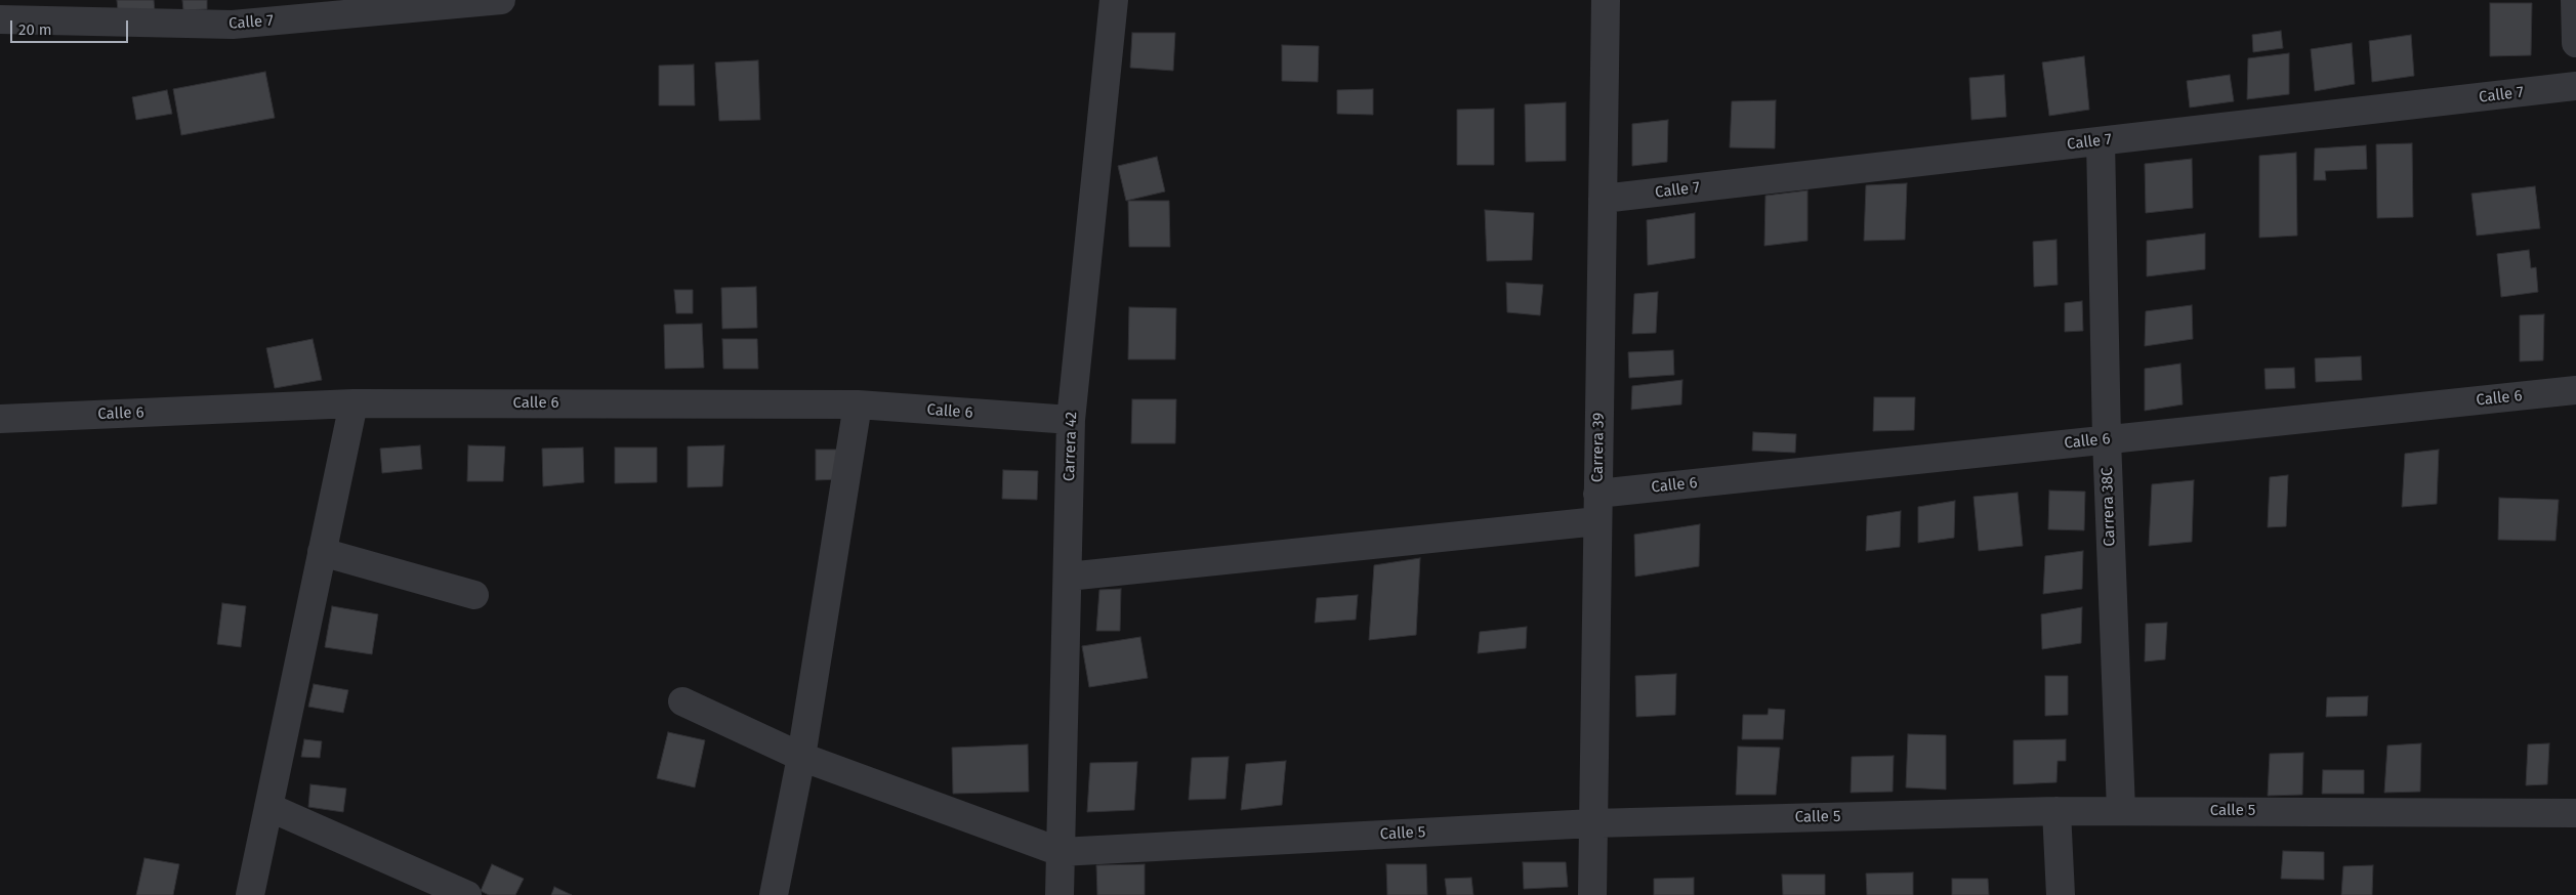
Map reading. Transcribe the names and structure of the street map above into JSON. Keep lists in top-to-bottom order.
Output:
{
  "streets": {
    "street": [
      "Calle 7",
      "Calle 6",
      "Carrera 42",
      "Carrera 39",
      "Carrera 38C",
      "Calle 5"
    ]
  },
  "crossings": [
    ["Calle 7", "Carrera 39"],
    ["Calle 7", "Carrera 38C"],
    ["Calle 6", "Carrera 42"],
    ["Calle 6", "Carrera 39"],
    ["Calle 6", "Carrera 38C"],
    ["Carrera 42", "Calle 5"],
    ["Carrera 39", "Calle 5"],
    ["Carrera 38C", "Calle 5"]
  ],
  "scale_bar": "20 m"
}
